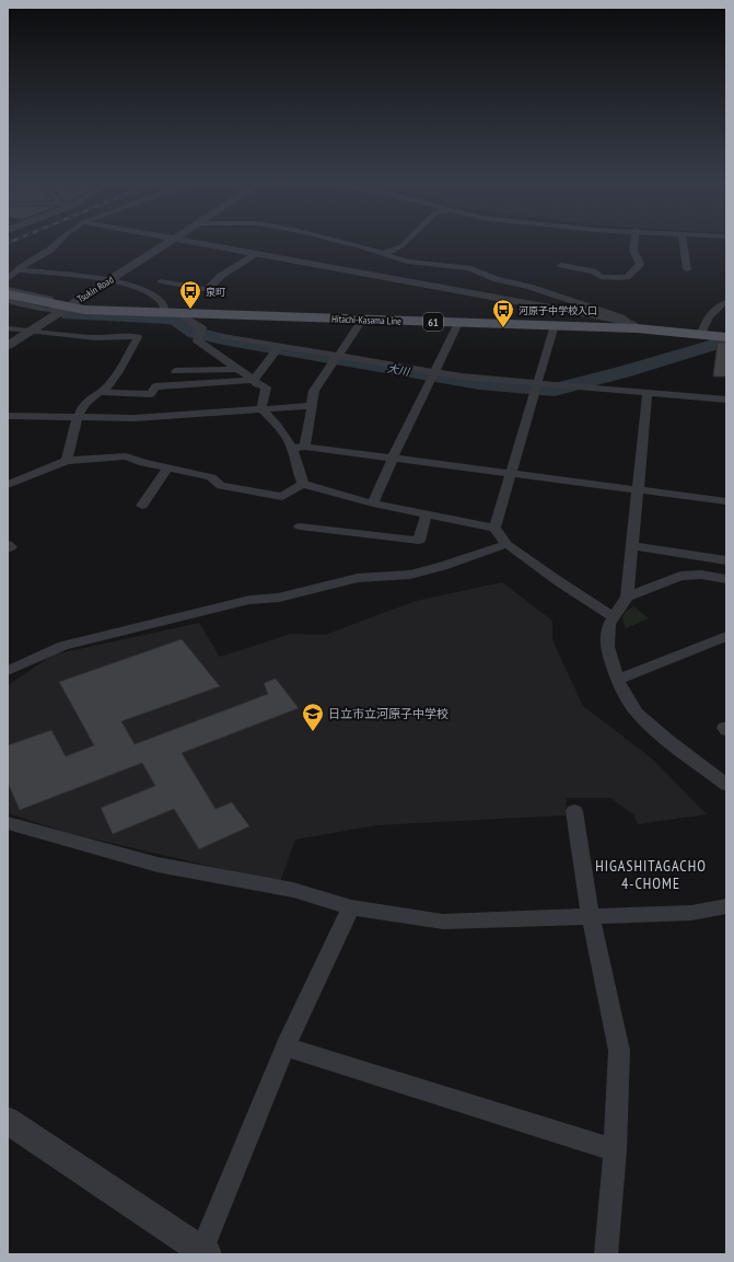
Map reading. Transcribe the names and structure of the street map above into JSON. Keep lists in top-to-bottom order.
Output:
{
  "streets": {
    "main road": ["Hitachi-Kasama Line", "61"],
    "street": ["Tsukin Road"]
  },
  "crossings": [
    ["Tsukin Road", "Hitachi-Kasama Line"]
  ],
  "districts": ["HIGASHITAGACHO 4-CHOME"],
  "water": ["大川"],
  "places": {
    "bus stop": ["泉町", "河原子中学校入口"],
    "school or university": ["日立市立河原子中学校"]
  }
}
